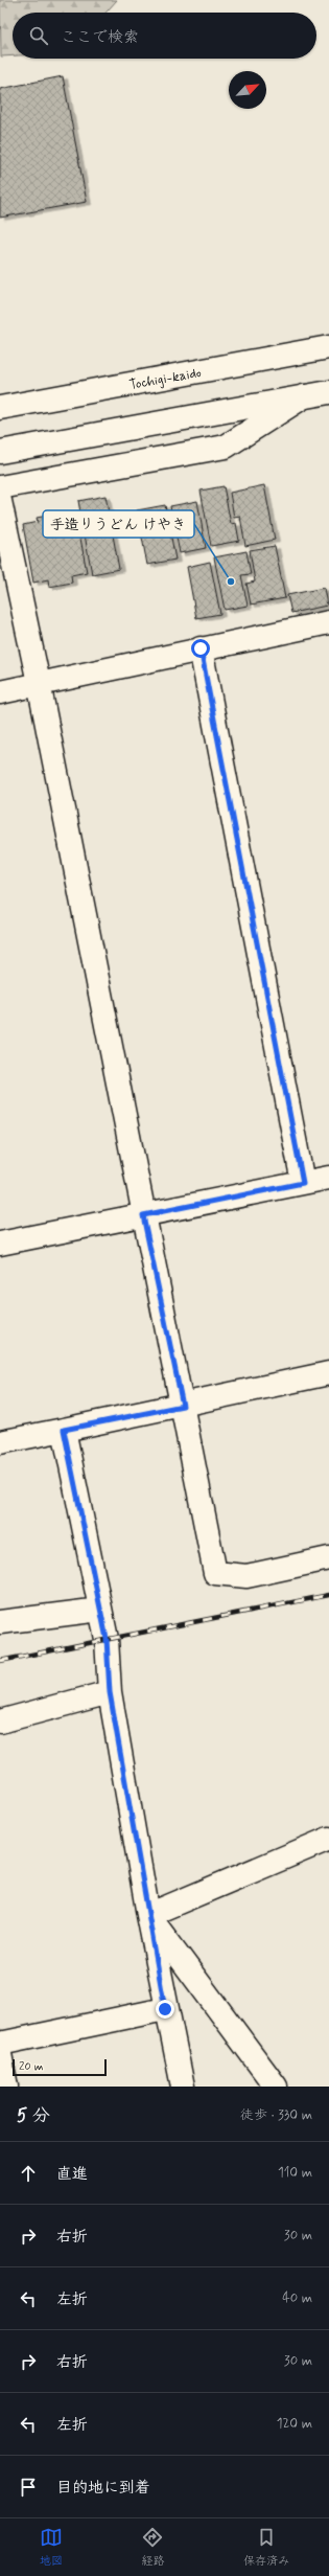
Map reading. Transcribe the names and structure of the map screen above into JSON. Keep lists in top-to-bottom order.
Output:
{
  "streets": {
    "street": ["Tochigi-kaido"]
  },
  "places": ["手造りうどん けやき"],
  "scale_bar": "20 m",
  "north": "top right",
  "page": {
    "search": "ここで検索",
    "scale": "20 m",
    "heading": ["5 分", "徒歩 · 330 m"],
    "list": [
      ["直進", "110 m"],
      ["右折", "30 m"],
      ["左折", "40 m"],
      ["右折", "30 m"],
      ["左折", "120 m"],
      "目的地に到着"
    ],
    "nav": ["地図", "経路", "保存済み"]
  }
}
